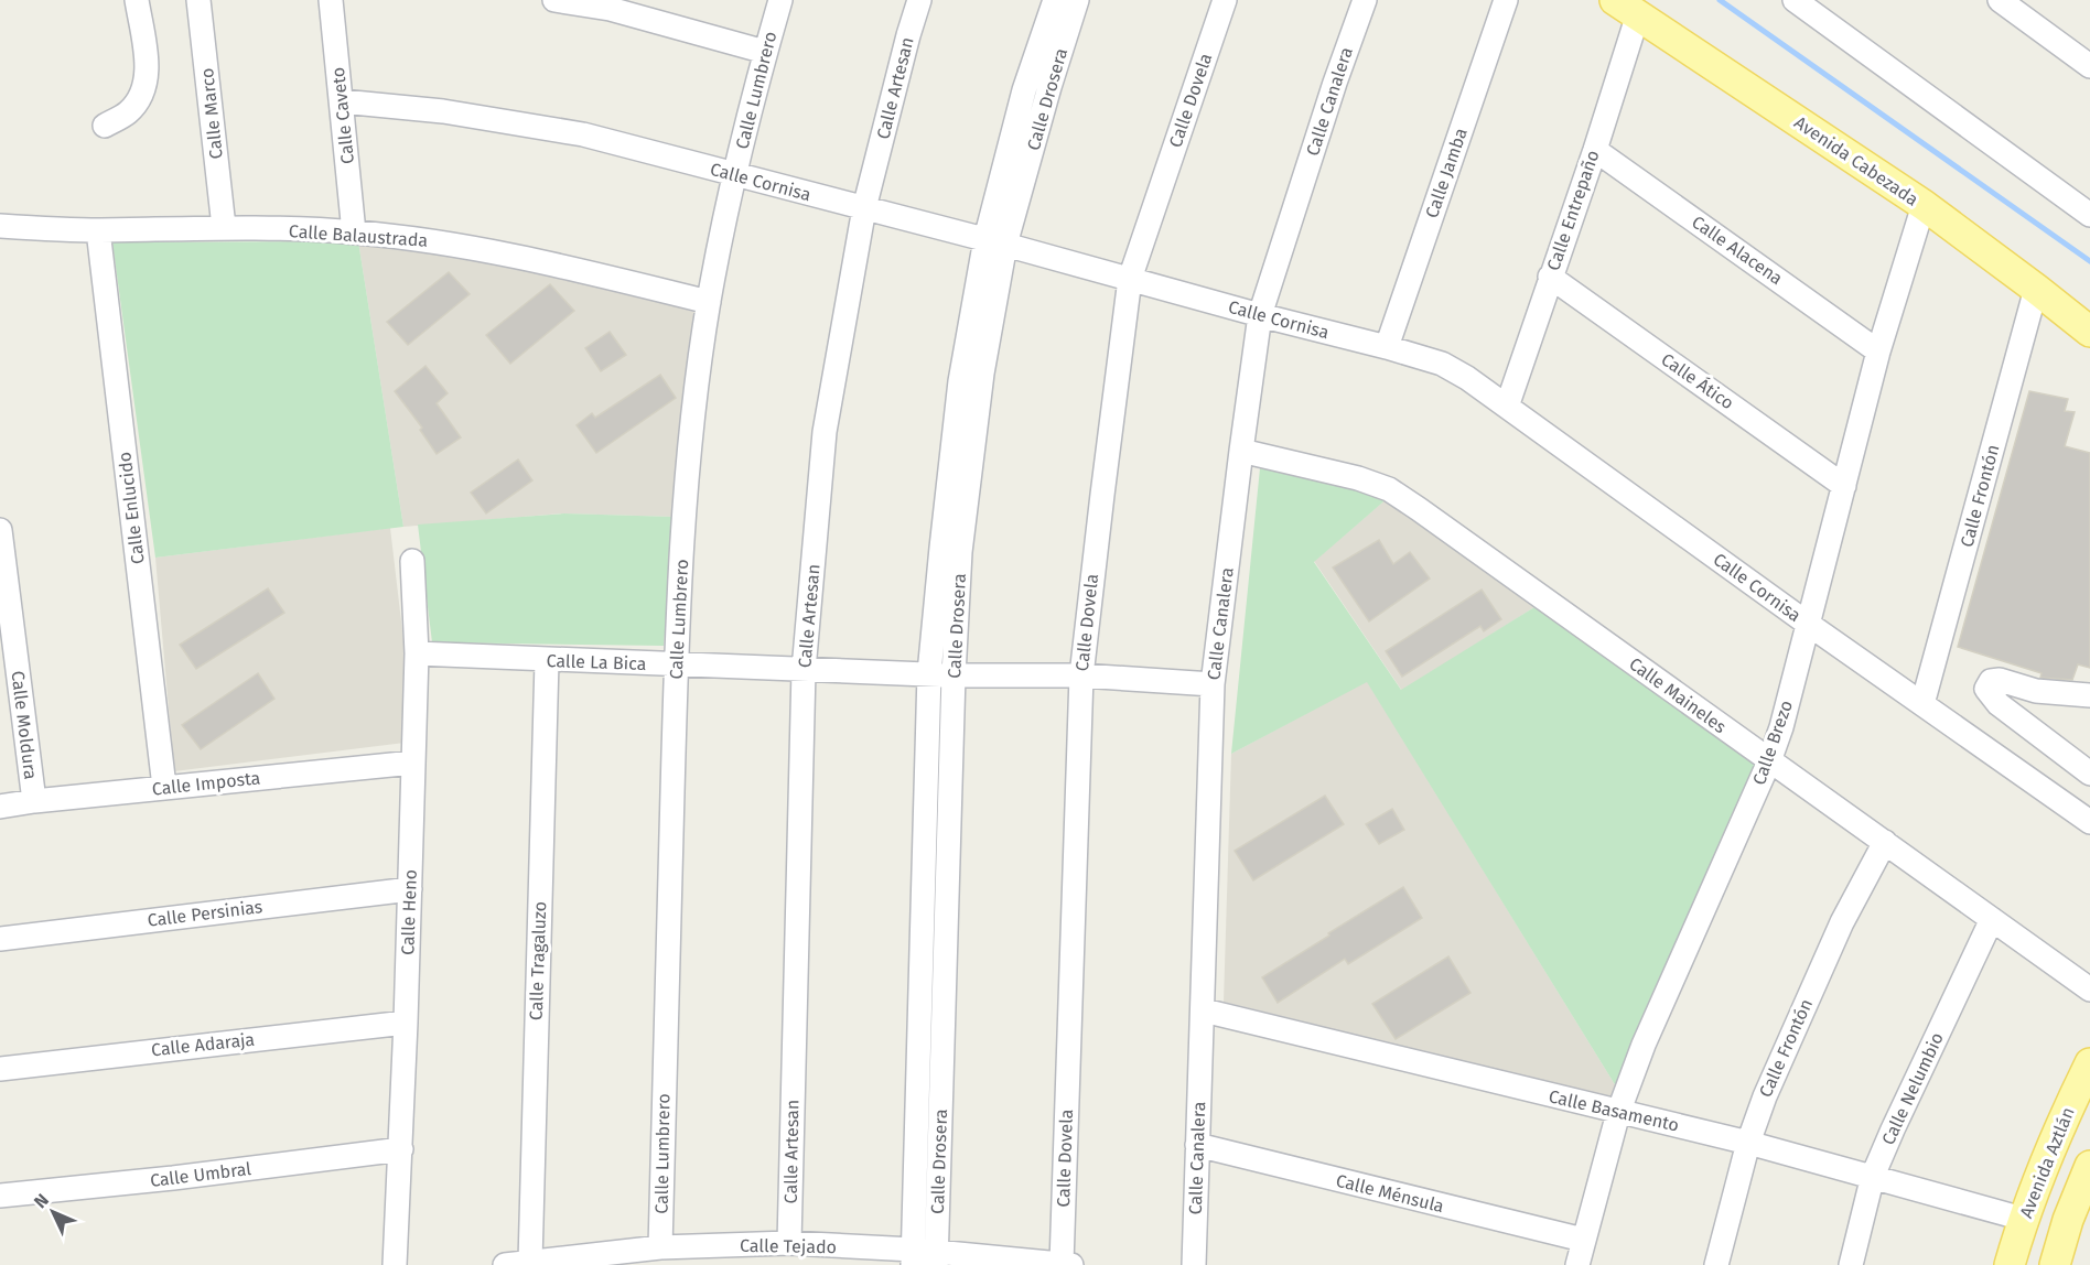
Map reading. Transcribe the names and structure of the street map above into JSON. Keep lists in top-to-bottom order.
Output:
{
  "streets": {
    "main road": ["Avenida Cabezada", "Avenida Aztlán"],
    "street": [
      "Calle Artesan",
      "Calle Lumbrero",
      "Calle Drosera",
      "Calle Dovela",
      "Calle Canalera",
      "Calle Marco",
      "Calle Caveto",
      "Calle Jamba",
      "Calle Cornisa",
      "Calle Entrepaño",
      "Calle Balaustrada",
      "Calle Alacena",
      "Calle Ático",
      "Calle Frontón",
      "Calle Enlucido",
      "Calle La Bica",
      "Calle Maineles",
      "Calle Moldura",
      "Calle Brezo",
      "Calle Imposta",
      "Calle Heno",
      "Calle Persinias",
      "Calle Tragaluzo",
      "Calle Adaraja",
      "Calle Nelumbio",
      "Calle Basamento",
      "Calle Umbral",
      "Calle Ménsula",
      "Calle Tejado"
    ]
  },
  "crossings": [
    ["Calle Artesan", "Calle Cornisa"],
    ["Calle Artesan", "Calle La Bica"],
    ["Calle Artesan", "Calle Tejado"],
    ["Calle Lumbrero", "Calle Cornisa"],
    ["Calle Lumbrero", "Calle Balaustrada"],
    ["Calle Lumbrero", "Calle La Bica"],
    ["Calle Lumbrero", "Calle Tejado"],
    ["Calle Drosera", "Calle Cornisa"],
    ["Calle Drosera", "Calle La Bica"],
    ["Calle Drosera", "Calle Tejado"],
    ["Calle Dovela", "Calle Cornisa"],
    ["Calle Dovela", "Calle La Bica"],
    ["Calle Dovela", "Calle Tejado"],
    ["Calle Canalera", "Calle Cornisa"],
    ["Calle Canalera", "Calle La Bica"],
    ["Calle Canalera", "Calle Maineles"],
    ["Calle Canalera", "Calle Basamento"],
    ["Calle Canalera", "Calle Ménsula"],
    ["Calle Marco", "Calle Balaustrada"],
    ["Calle Caveto", "Calle Cornisa"],
    ["Calle Caveto", "Calle Balaustrada"],
    ["Avenida Cabezada", "Calle Entrepaño"],
    ["Avenida Cabezada", "Calle Frontón"],
    ["Avenida Cabezada", "Calle Brezo"],
    ["Calle Jamba", "Calle Cornisa"],
    ["Calle Cornisa", "Calle Entrepaño"],
    ["Calle Cornisa", "Calle Frontón"],
    ["Calle Cornisa", "Calle Brezo"],
    ["Calle Entrepaño", "Calle Alacena"],
    ["Calle Entrepaño", "Calle Ático"],
    ["Calle Balaustrada", "Calle Enlucido"],
    ["Calle Alacena", "Calle Brezo"],
    ["Calle Ático", "Calle Brezo"],
    ["Calle Frontón", "Calle Maineles"],
    ["Calle Frontón", "Calle Basamento"],
    ["Calle Enlucido", "Calle Imposta"],
    ["Calle La Bica", "Calle Heno"],
    ["Calle La Bica", "Calle Tragaluzo"],
    ["Calle Maineles", "Calle Brezo"],
    ["Calle Maineles", "Calle Nelumbio"],
    ["Calle Moldura", "Calle Imposta"],
    ["Calle Brezo", "Calle Basamento"],
    ["Calle Brezo", "Calle Ménsula"],
    ["Calle Imposta", "Calle Heno"],
    ["Calle Heno", "Calle Persinias"],
    ["Calle Heno", "Calle Adaraja"],
    ["Calle Heno", "Calle Umbral"],
    ["Calle Tragaluzo", "Calle Tejado"],
    ["Calle Nelumbio", "Calle Basamento"],
    ["Calle Basamento", "Avenida Aztlán"]
  ],
  "north": "top left"
}
